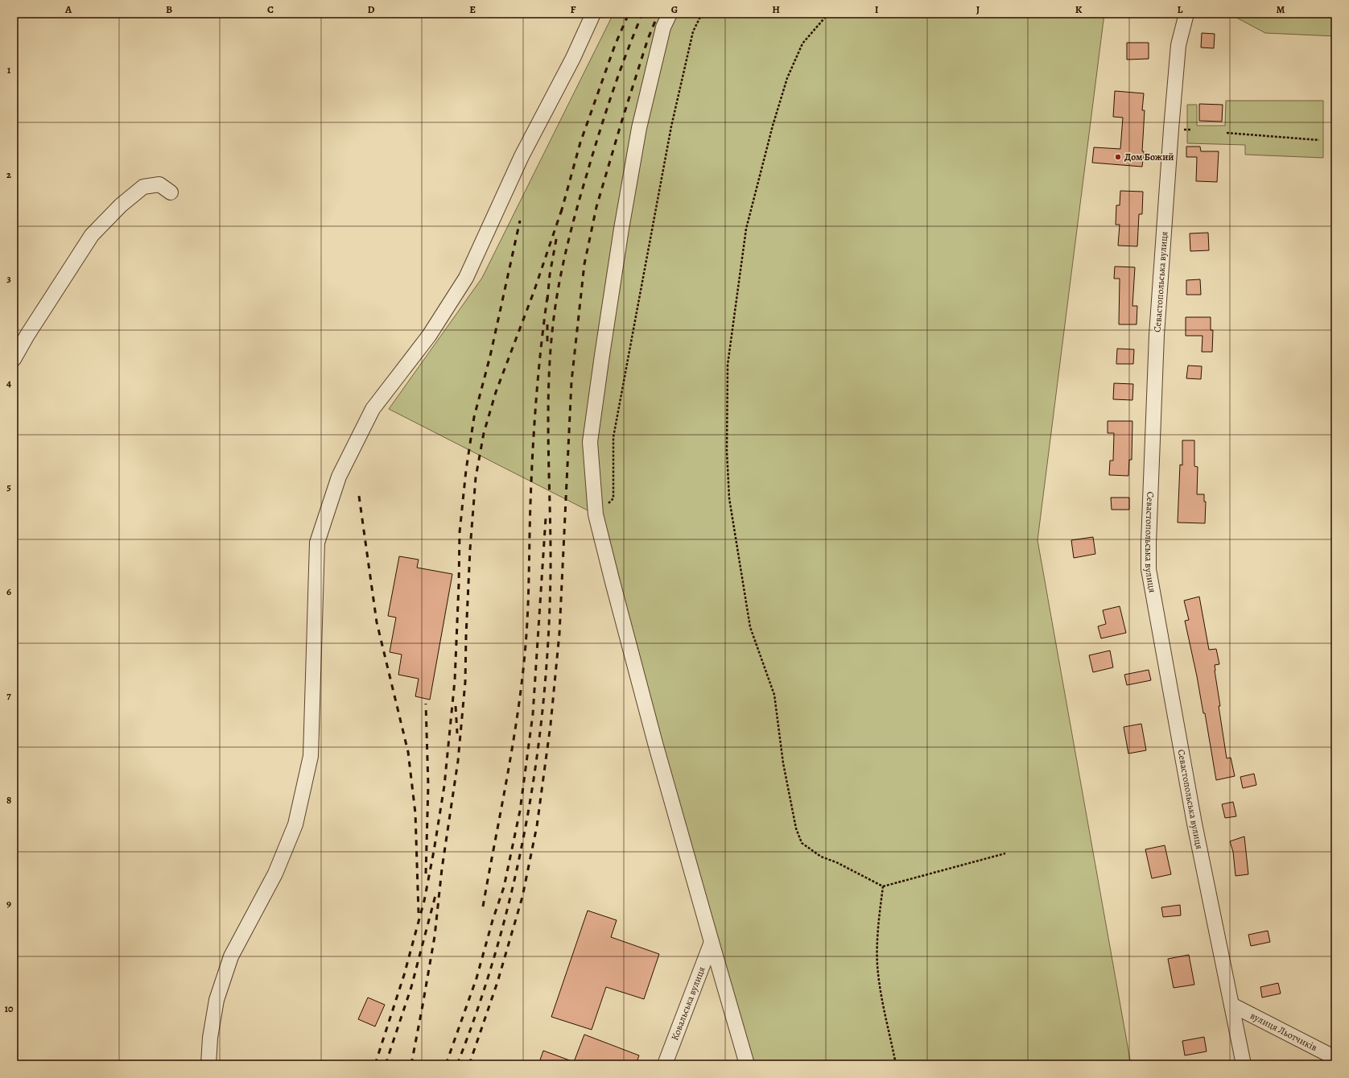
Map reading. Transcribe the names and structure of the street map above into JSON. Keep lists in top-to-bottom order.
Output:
{
  "streets": {
    "street": ["Севастопольська вулиця", "Ковальська вулиця", "вулиця Льотчиків"]
  },
  "crossings": [
    ["Севастопольська вулиця", "вулиця Льотчиків"]
  ],
  "places": ["Дом Божий"],
  "grid": {
    "columns": [
      "A",
      "B",
      "C",
      "D",
      "E",
      "F",
      "G",
      "H",
      "I",
      "J",
      "K",
      "L",
      "M"
    ],
    "rows": [
      "1",
      "2",
      "3",
      "4",
      "5",
      "6",
      "7",
      "8",
      "9",
      "10"
    ]
  }
}
